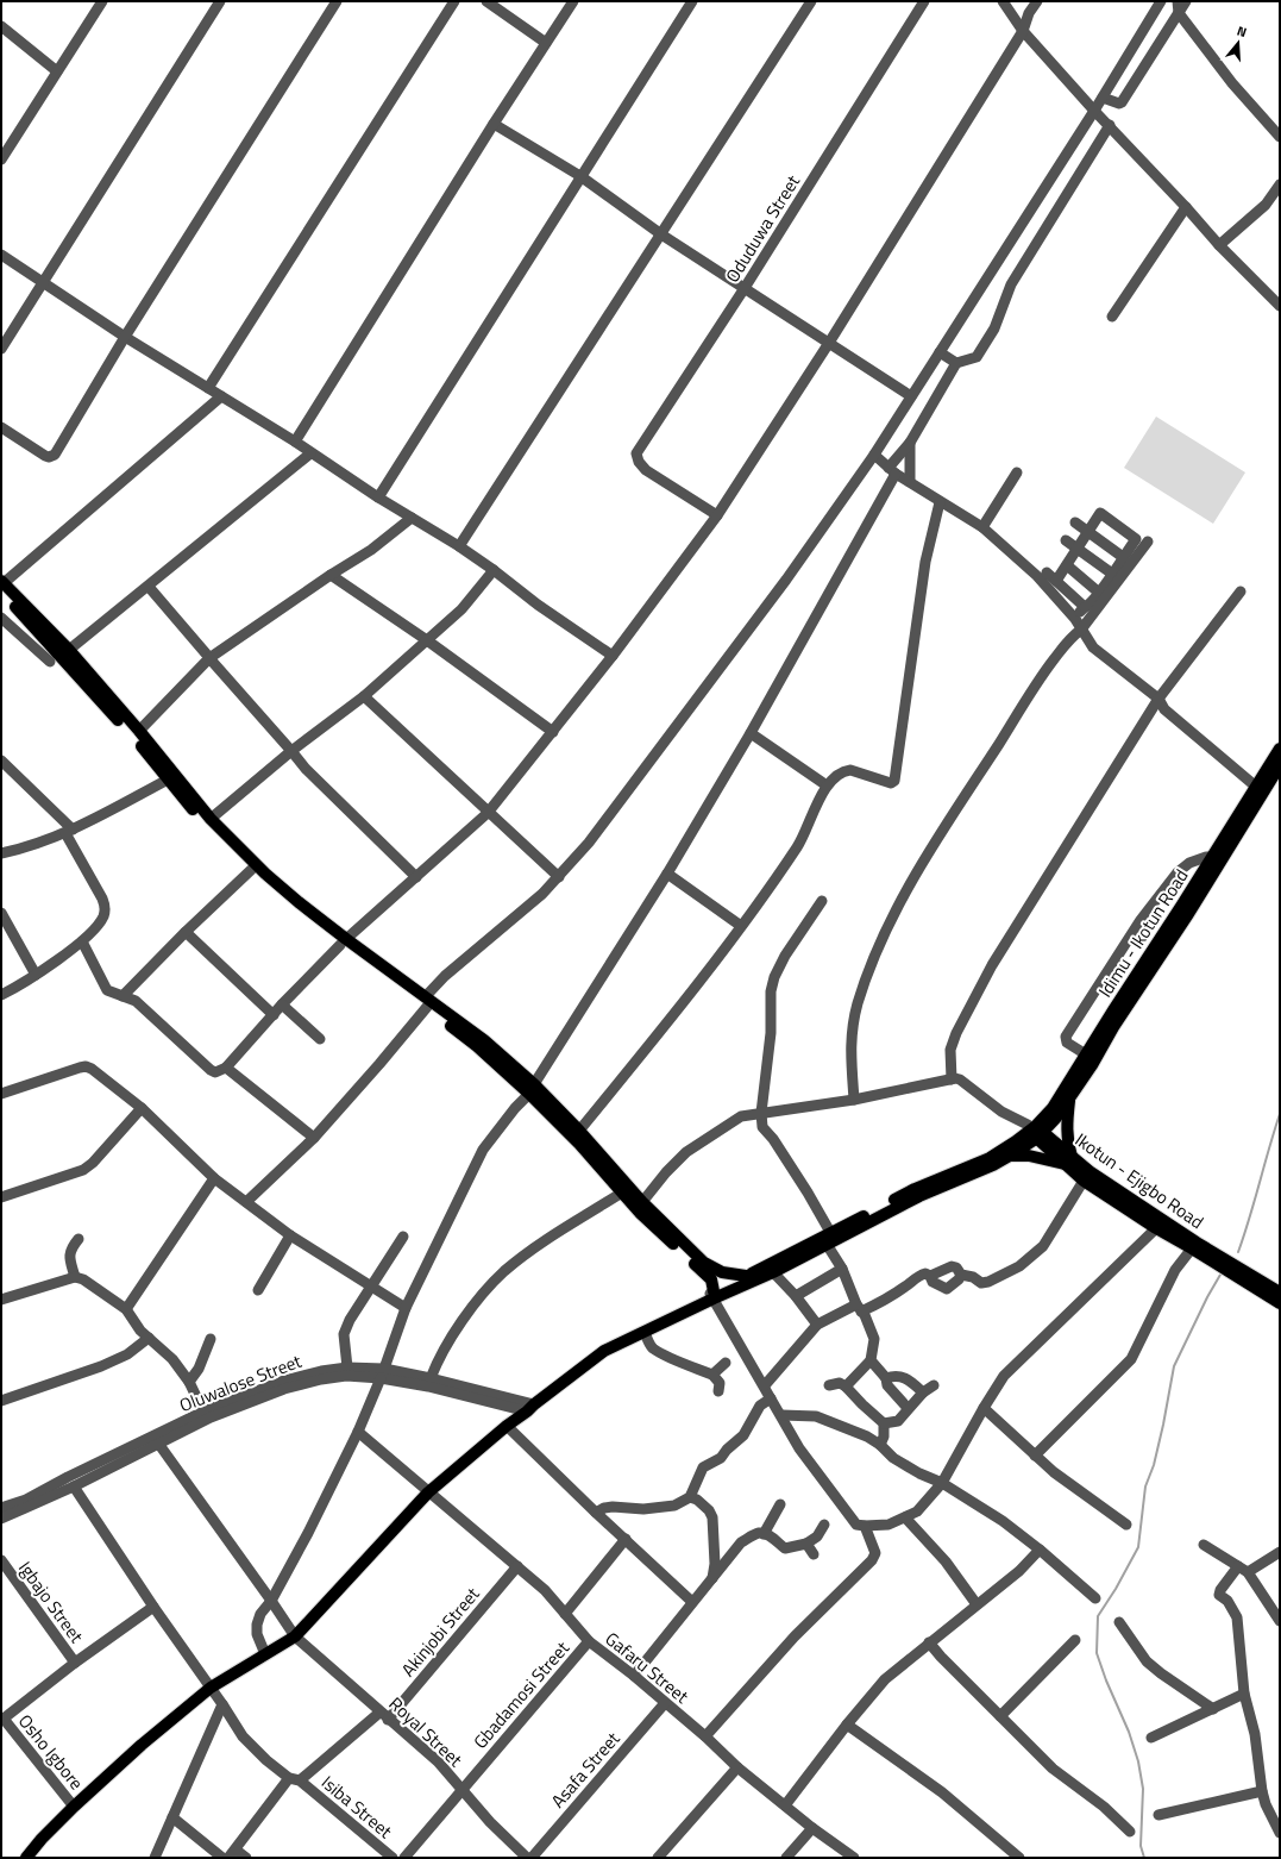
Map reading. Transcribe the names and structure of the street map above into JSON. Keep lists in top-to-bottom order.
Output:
{
  "streets": {
    "main road": ["Idimu - Ikotun Road", "Ikotun - Ejigbo Road"],
    "street": [
      "Oduduwa Street",
      "Oluwalose Street",
      "Igbajo Street",
      "Akinjobi Street",
      "Gafaru Street",
      "Gbadamosi Street",
      "Royal Street",
      "Osho Igbore",
      "Asafa Street",
      "Isiba Street"
    ]
  },
  "crossings": [
    ["Idimu - Ikotun Road", "Ikotun - Ejigbo Road"],
    ["Oluwalose Street", "Royal Street"],
    ["Akinjobi Street", "Gafaru Street"],
    ["Akinjobi Street", "Royal Street"],
    ["Akinjobi Street", "Isiba Street"],
    ["Gafaru Street", "Gbadamosi Street"],
    ["Gafaru Street", "Asafa Street"],
    ["Gbadamosi Street", "Royal Street"]
  ],
  "north": "top"
}
